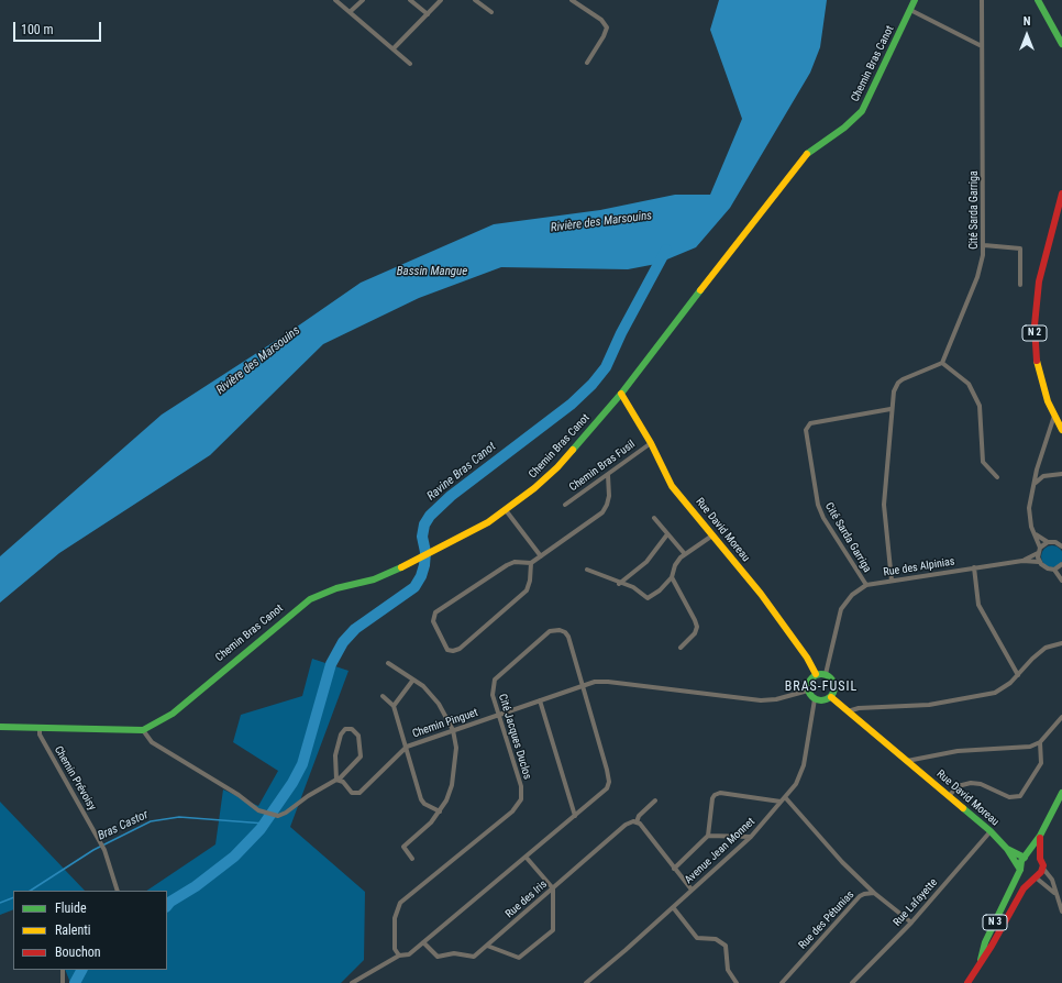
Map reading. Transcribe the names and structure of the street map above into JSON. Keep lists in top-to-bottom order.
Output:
{
  "streets": {
    "street": [
      "Chemin Bras Canot",
      "Cité Sarda Garriga",
      "N 2",
      "Chemin Bras Fusil",
      "Rue David Moreau",
      "Rue des Alpinias",
      "Chemin Pinguet",
      "Cité Jacques Duclos",
      "Chemin Prévoisy",
      "Avenue Jean Monnet",
      "Rue des Iris",
      "Rue Lafayette",
      "Rue des Pétunias",
      "N 3"
    ]
  },
  "crossings": [
    ["Chemin Bras Canot", "Rue David Moreau"],
    ["Cité Sarda Garriga", "Rue des Alpinias"],
    ["Chemin Bras Fusil", "Rue David Moreau"],
    ["Rue David Moreau", "Rue des Alpinias"],
    ["Rue David Moreau", "Chemin Pinguet"],
    ["Rue David Moreau", "Avenue Jean Monnet"],
    ["Rue David Moreau", "Rue Lafayette"],
    ["Rue David Moreau", "N 3"],
    ["Rue des Alpinias", "Chemin Pinguet"],
    ["Rue des Alpinias", "Avenue Jean Monnet"],
    ["Chemin Pinguet", "Cité Jacques Duclos"],
    ["Chemin Pinguet", "Avenue Jean Monnet"],
    ["Cité Jacques Duclos", "Rue des Iris"]
  ],
  "districts": ["BRAS-FUSIL"],
  "water": [
    "Rivière des Marsouins",
    "Bassin Mangue",
    "Ravine Bras Canot",
    "Bras Castor"
  ],
  "legend": ["Fluide", "Ralenti", "Bouchon"],
  "scale_bar": "100 m",
  "north": "top"
}
